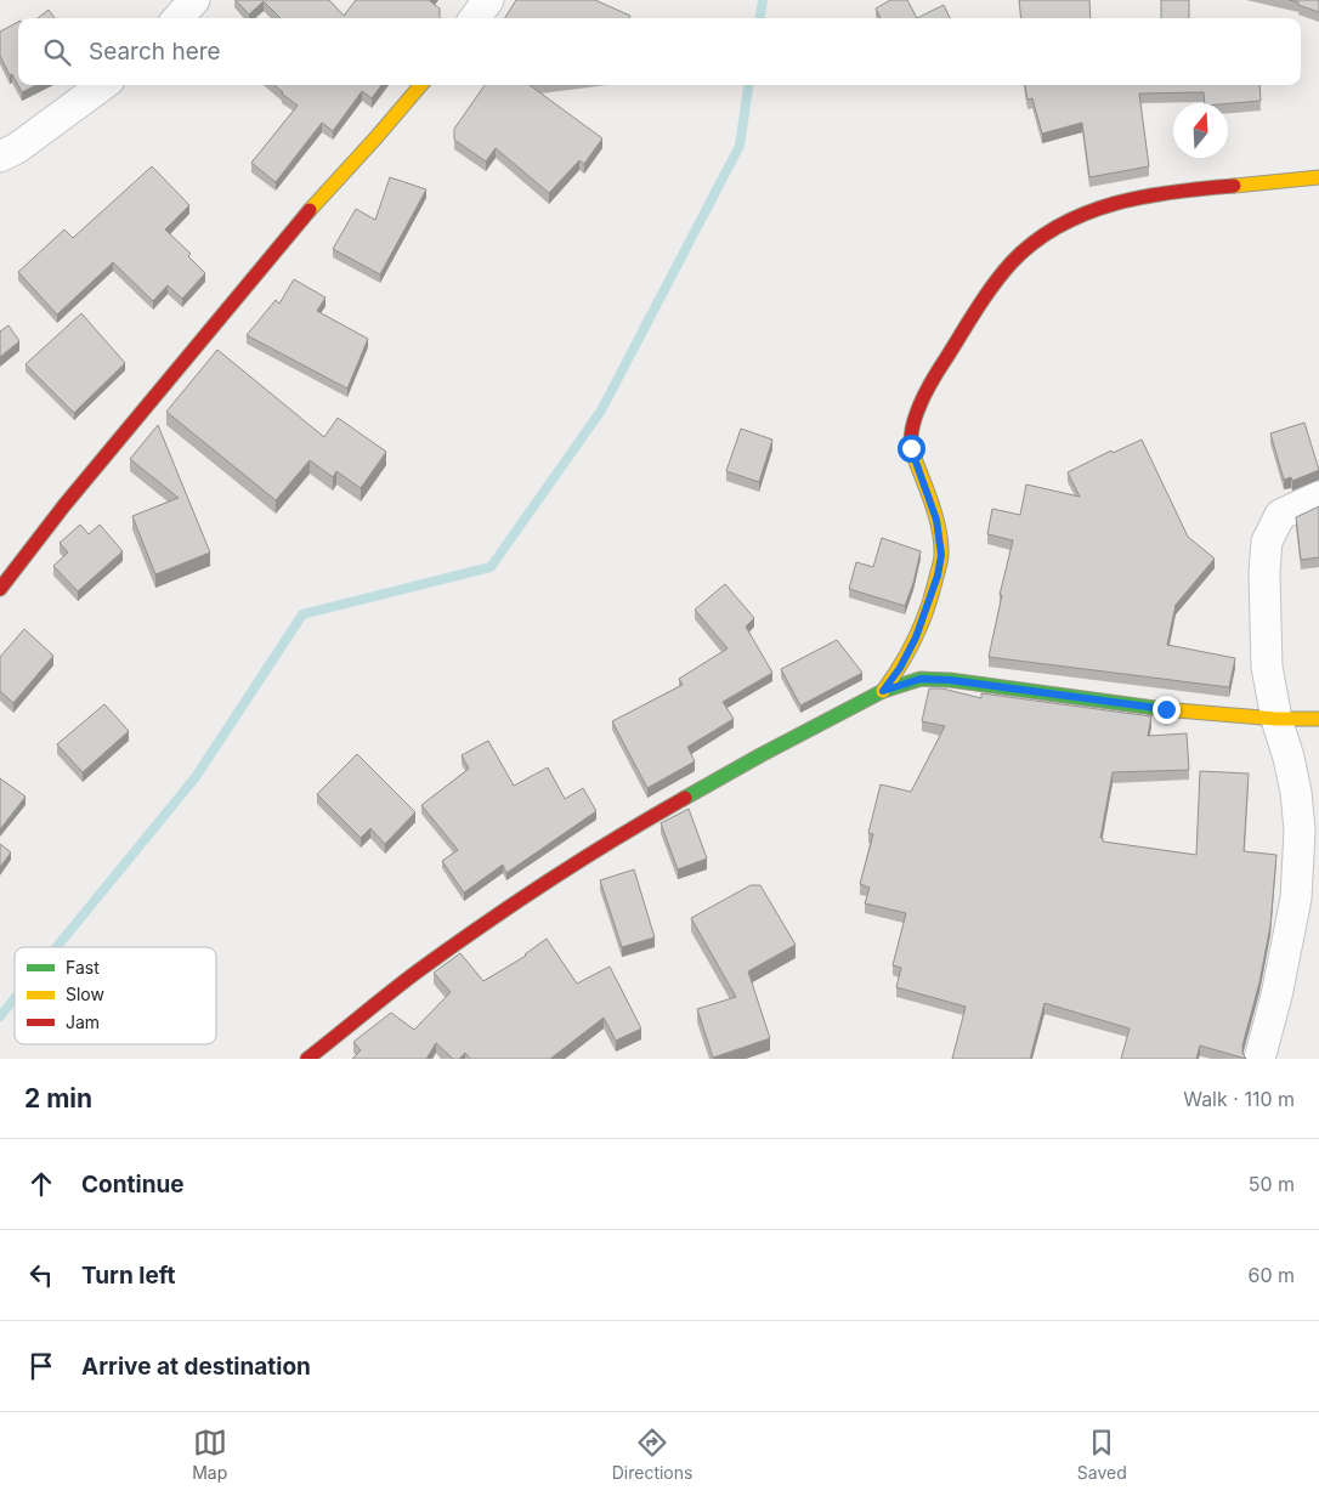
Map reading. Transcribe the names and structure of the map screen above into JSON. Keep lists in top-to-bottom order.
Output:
{
  "legend": ["Fast", "Slow", "Jam"],
  "north": "top",
  "page": {
    "search": "Search here",
    "heading": ["2 min", "Walk · 110 m"],
    "list": [
      ["Continue", "50 m"],
      ["Turn left", "60 m"],
      "Arrive at destination"
    ],
    "nav": ["Map", "Directions", "Saved"]
  }
}
